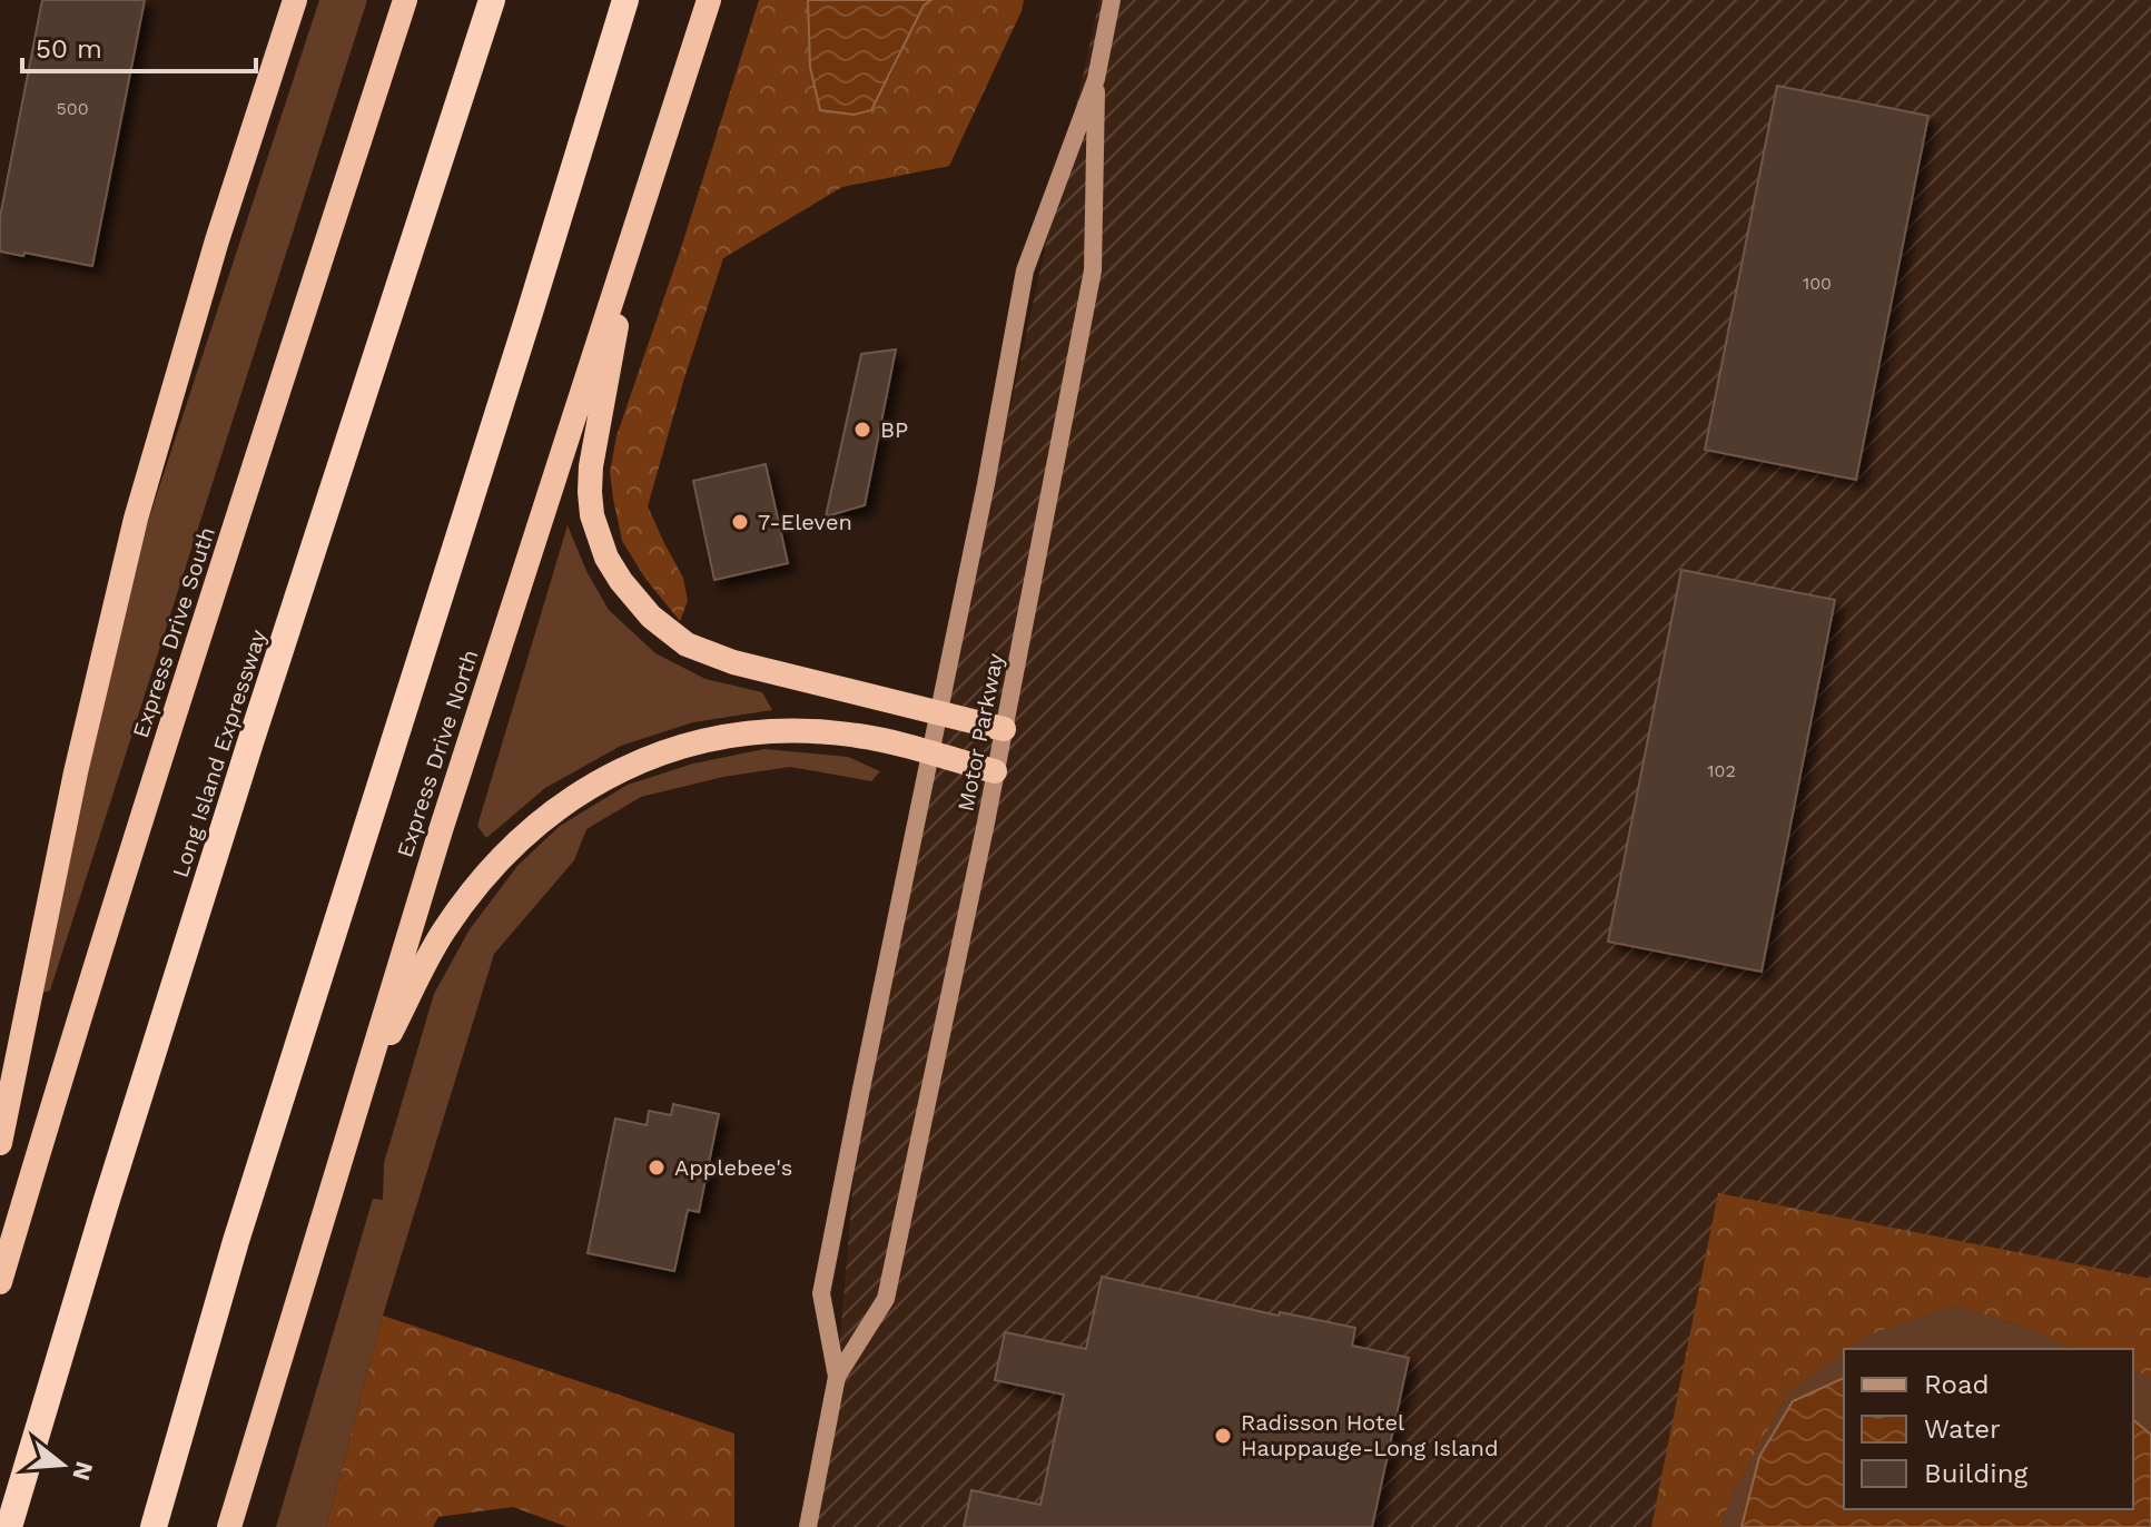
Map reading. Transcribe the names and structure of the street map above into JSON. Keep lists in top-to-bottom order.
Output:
{
  "streets": {
    "highway": ["Express Drive South", "Long Island Expressway", "Express Drive North"],
    "main road": ["Motor Parkway"]
  },
  "places": [
    "BP",
    "7-Eleven",
    "Applebee's",
    "Radisson Hotel Hauppauge-Long Island"
  ],
  "house_numbers": ["500", "100", "102"],
  "legend": ["Road", "Water", "Building"],
  "scale_bar": "50 m",
  "north": "right"
}
